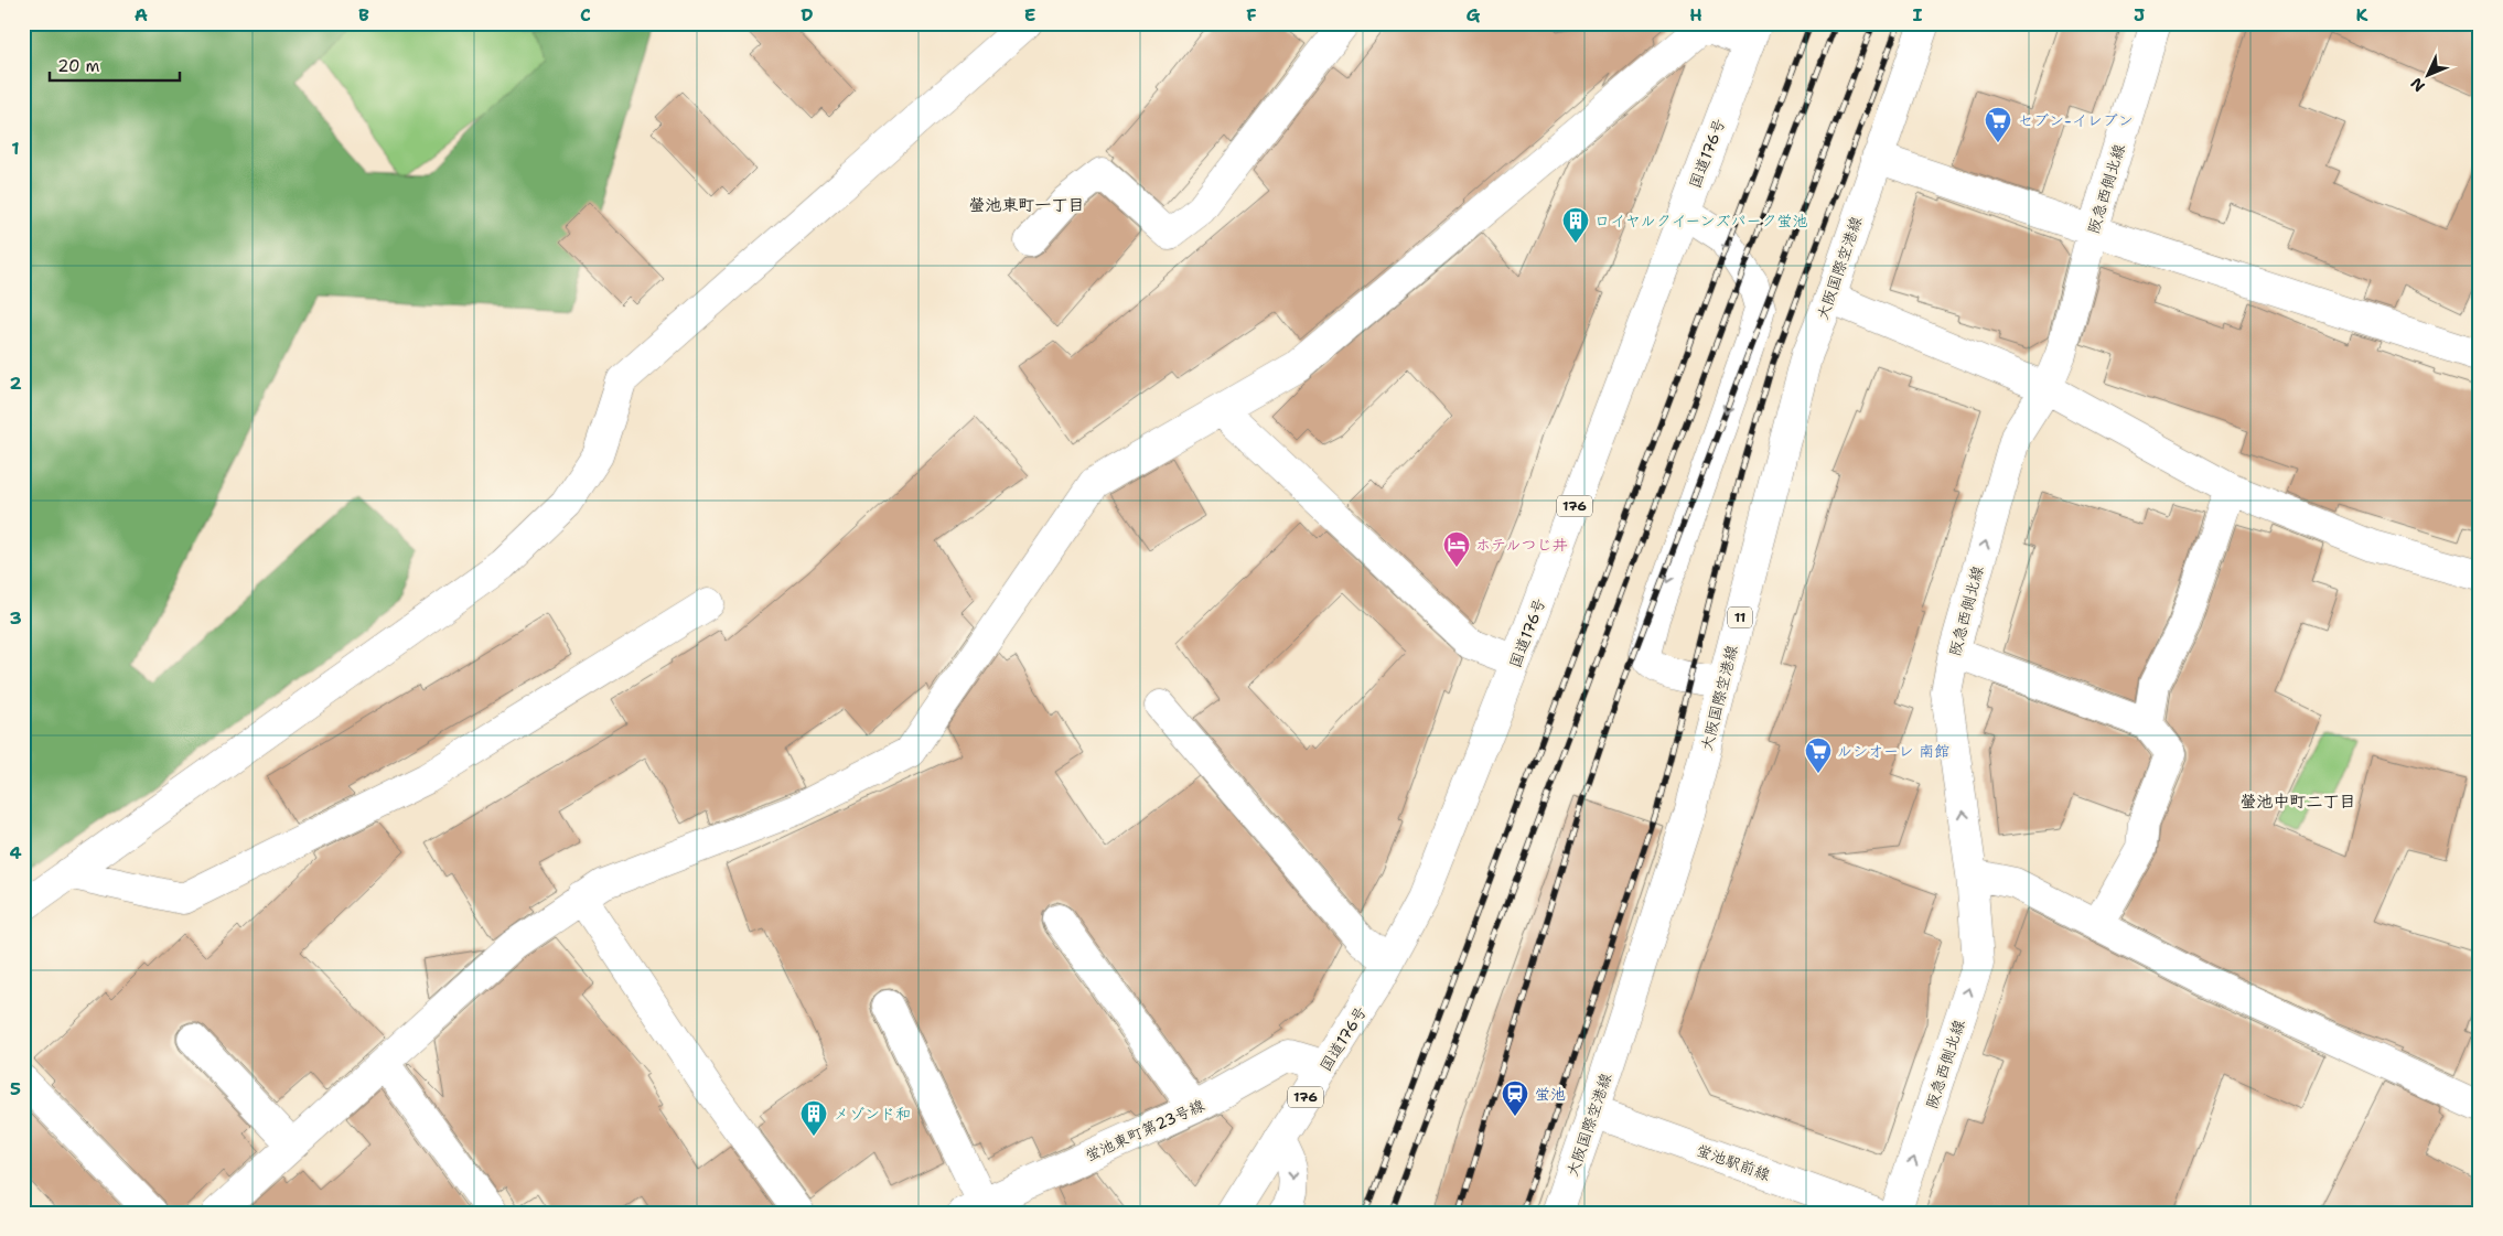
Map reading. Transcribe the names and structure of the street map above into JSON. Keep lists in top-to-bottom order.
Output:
{
  "streets": {
    "main road": [
      "国道176号",
      "阪急西側北線",
      "大阪国際空港線",
      "176",
      "11",
      "蛍池東町第23号線",
      "蛍池駅前線"
    ]
  },
  "crossings": [
    ["国道176号", "蛍池東町第23号線"],
    ["大阪国際空港線", "蛍池駅前線"]
  ],
  "districts": ["螢池東町一丁目", "螢池中町二丁目"],
  "places": {
    "supermarket": ["セブン-イレブン", "ルシオーレ 南館"],
    "building": ["ロイヤルクイーンズパーク蛍池", "メゾンド和"],
    "hotel": ["ホテルつじ井"],
    "station": ["蛍池"]
  },
  "scale_bar": "20 m",
  "north": "bottom left",
  "grid": {
    "columns": [
      "A",
      "B",
      "C",
      "D",
      "E",
      "F",
      "G",
      "H",
      "I",
      "J",
      "K"
    ],
    "rows": [
      "1",
      "2",
      "3",
      "4",
      "5"
    ]
  }
}
